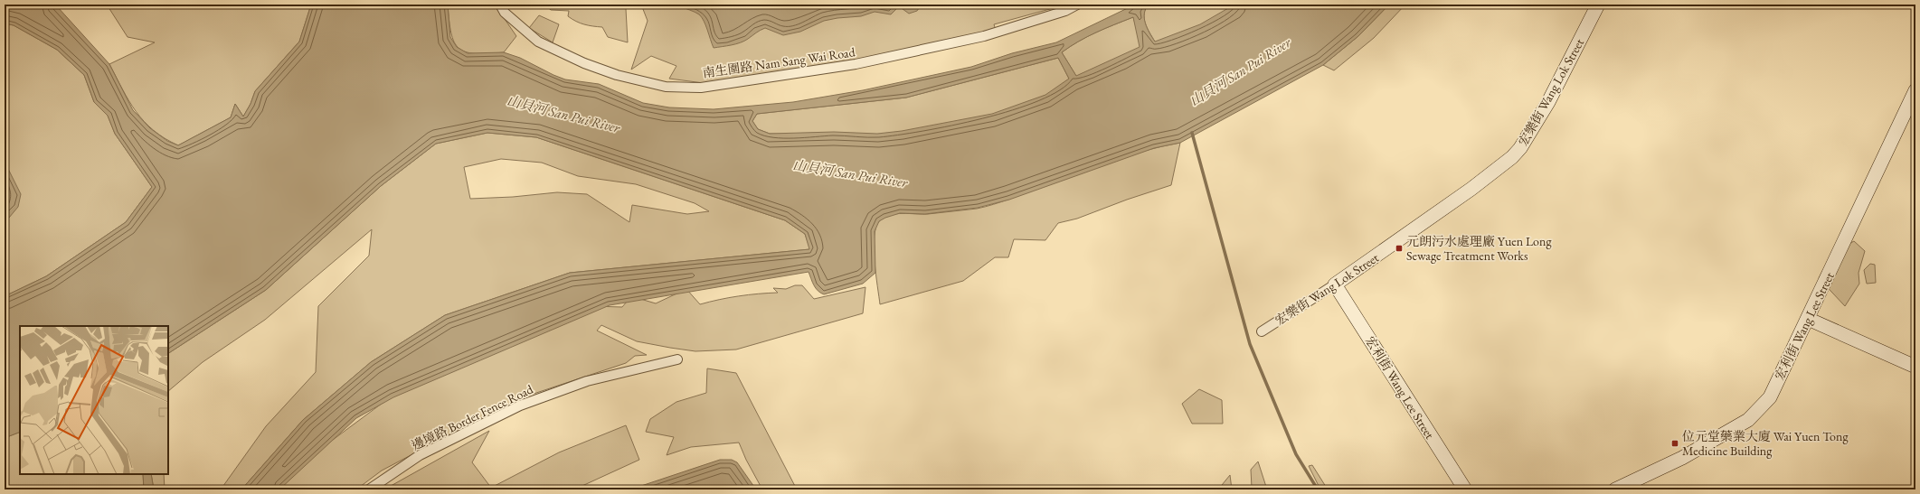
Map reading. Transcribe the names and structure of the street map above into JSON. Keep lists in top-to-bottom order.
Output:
{
  "streets": {
    "street": [
      "南生圍路 Nam Sang Wai Road",
      "宏樂街 Wang Lok Street",
      "宏利街 Wang Lee Street",
      "邊境路 Border Fence Road"
    ]
  },
  "crossings": [
    ["宏樂街 Wang Lok Street", "宏利街 Wang Lee Street"]
  ],
  "water": ["山貝河 San Pui River"],
  "places": {
    "transit": ["元朗污水處理廠 Yuen Long Sewage Treatment Works", "位元堂藥業大廈 Wai Yuen Tong Medicine Building"]
  }
}
